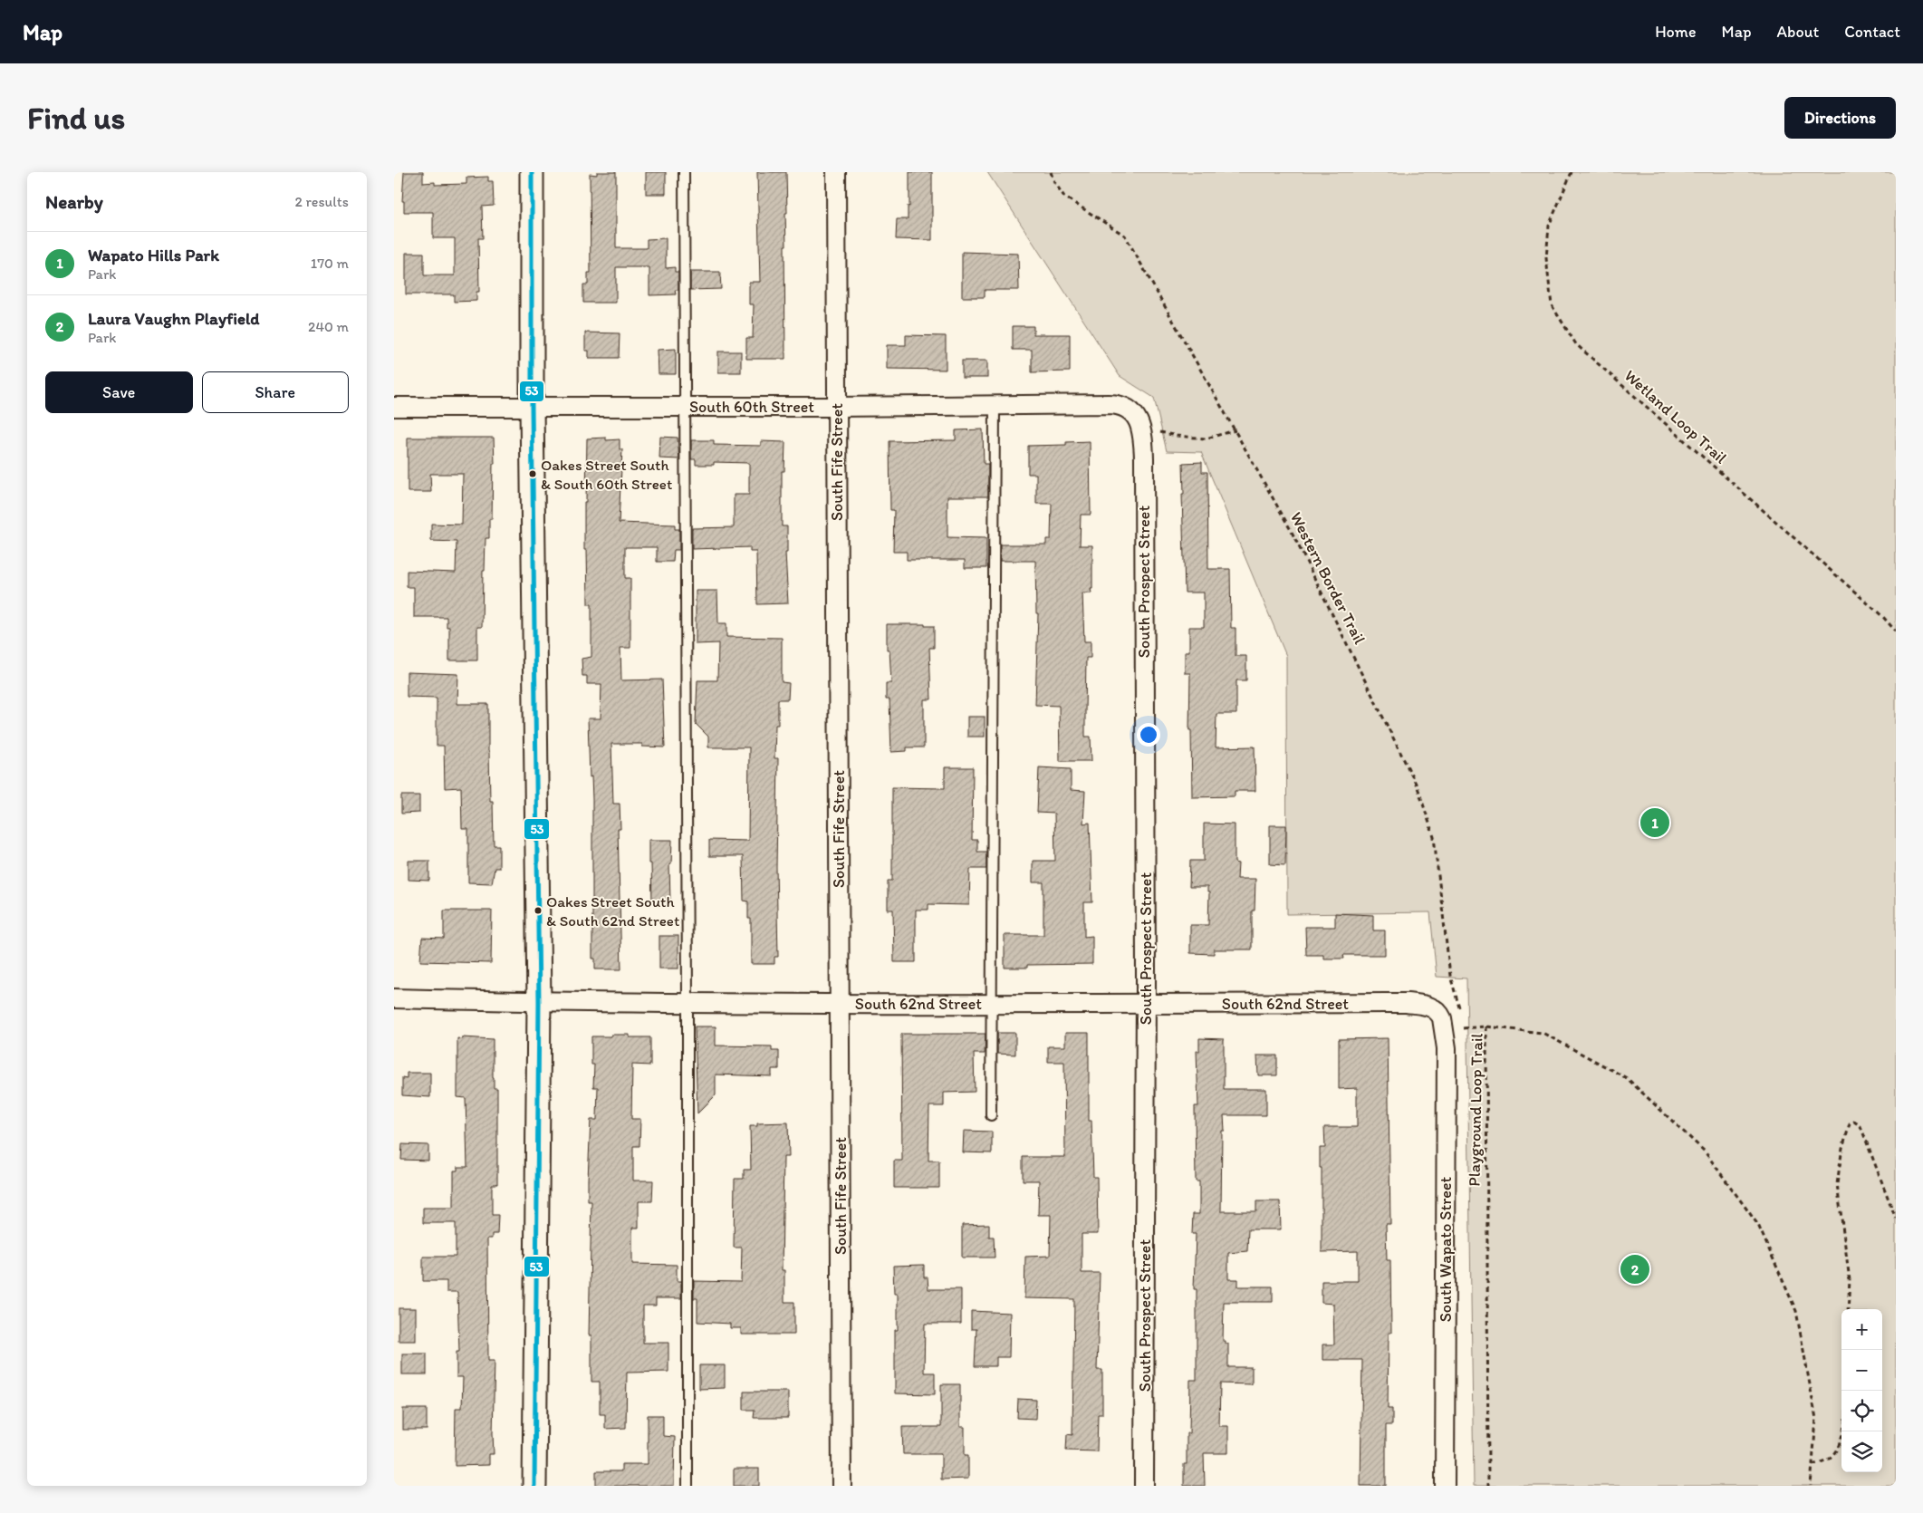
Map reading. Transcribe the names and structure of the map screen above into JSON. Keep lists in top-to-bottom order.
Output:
{
  "streets": {
    "street": [
      "South 60th Street",
      "South Fife Street",
      "South Prospect Street",
      "South 62nd Street",
      "South Wapato Street"
    ],
    "path": ["Wetland Loop Trail", "Western Border Trail", "Playground Loop Trail"]
  },
  "crossings": [
    ["South 60th Street", "South Fife Street"],
    ["South 60th Street", "South Prospect Street"],
    ["South Fife Street", "South 62nd Street"],
    ["South Prospect Street", "South 62nd Street"],
    ["South 62nd Street", "South Wapato Street"]
  ],
  "places": ["Oakes Street South & South 60th Street", "Oakes Street South & South 62nd Street"],
  "lines": ["transit line 53"],
  "page": {
    "header": "Map",
    "nav": [
      "Home",
      "Map",
      "About",
      "Contact"
    ],
    "buttons": [
      "Directions",
      ["Save", "Share"]
    ],
    "title": "Find us",
    "heading": ["Nearby", "2 results"],
    "list": [
      {
        "mark": "1",
        "name": "Wapato Hills Park",
        "note": "Park",
        "value": "170 m"
      },
      {
        "mark": "2",
        "name": "Laura Vaughn Playfield",
        "note": "Park",
        "value": "240 m"
      }
    ],
    "pins": ["1", "2"],
    "map_buttons": ["+", "−"]
  }
}
